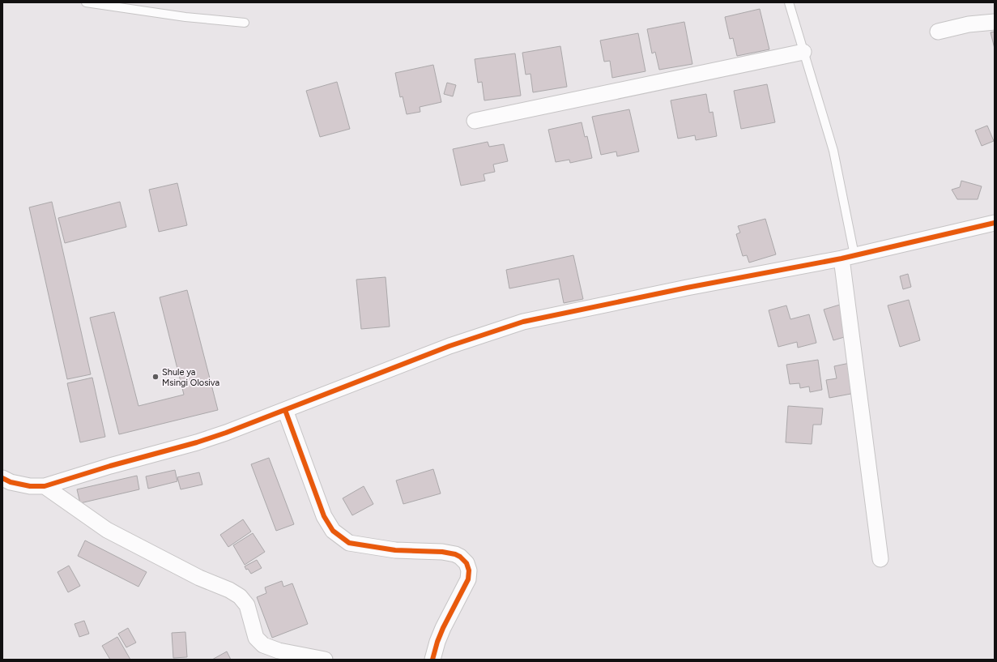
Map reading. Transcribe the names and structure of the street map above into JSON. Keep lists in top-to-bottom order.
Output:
{
  "places": ["Shule ya Msingi Olosiva"]
}
